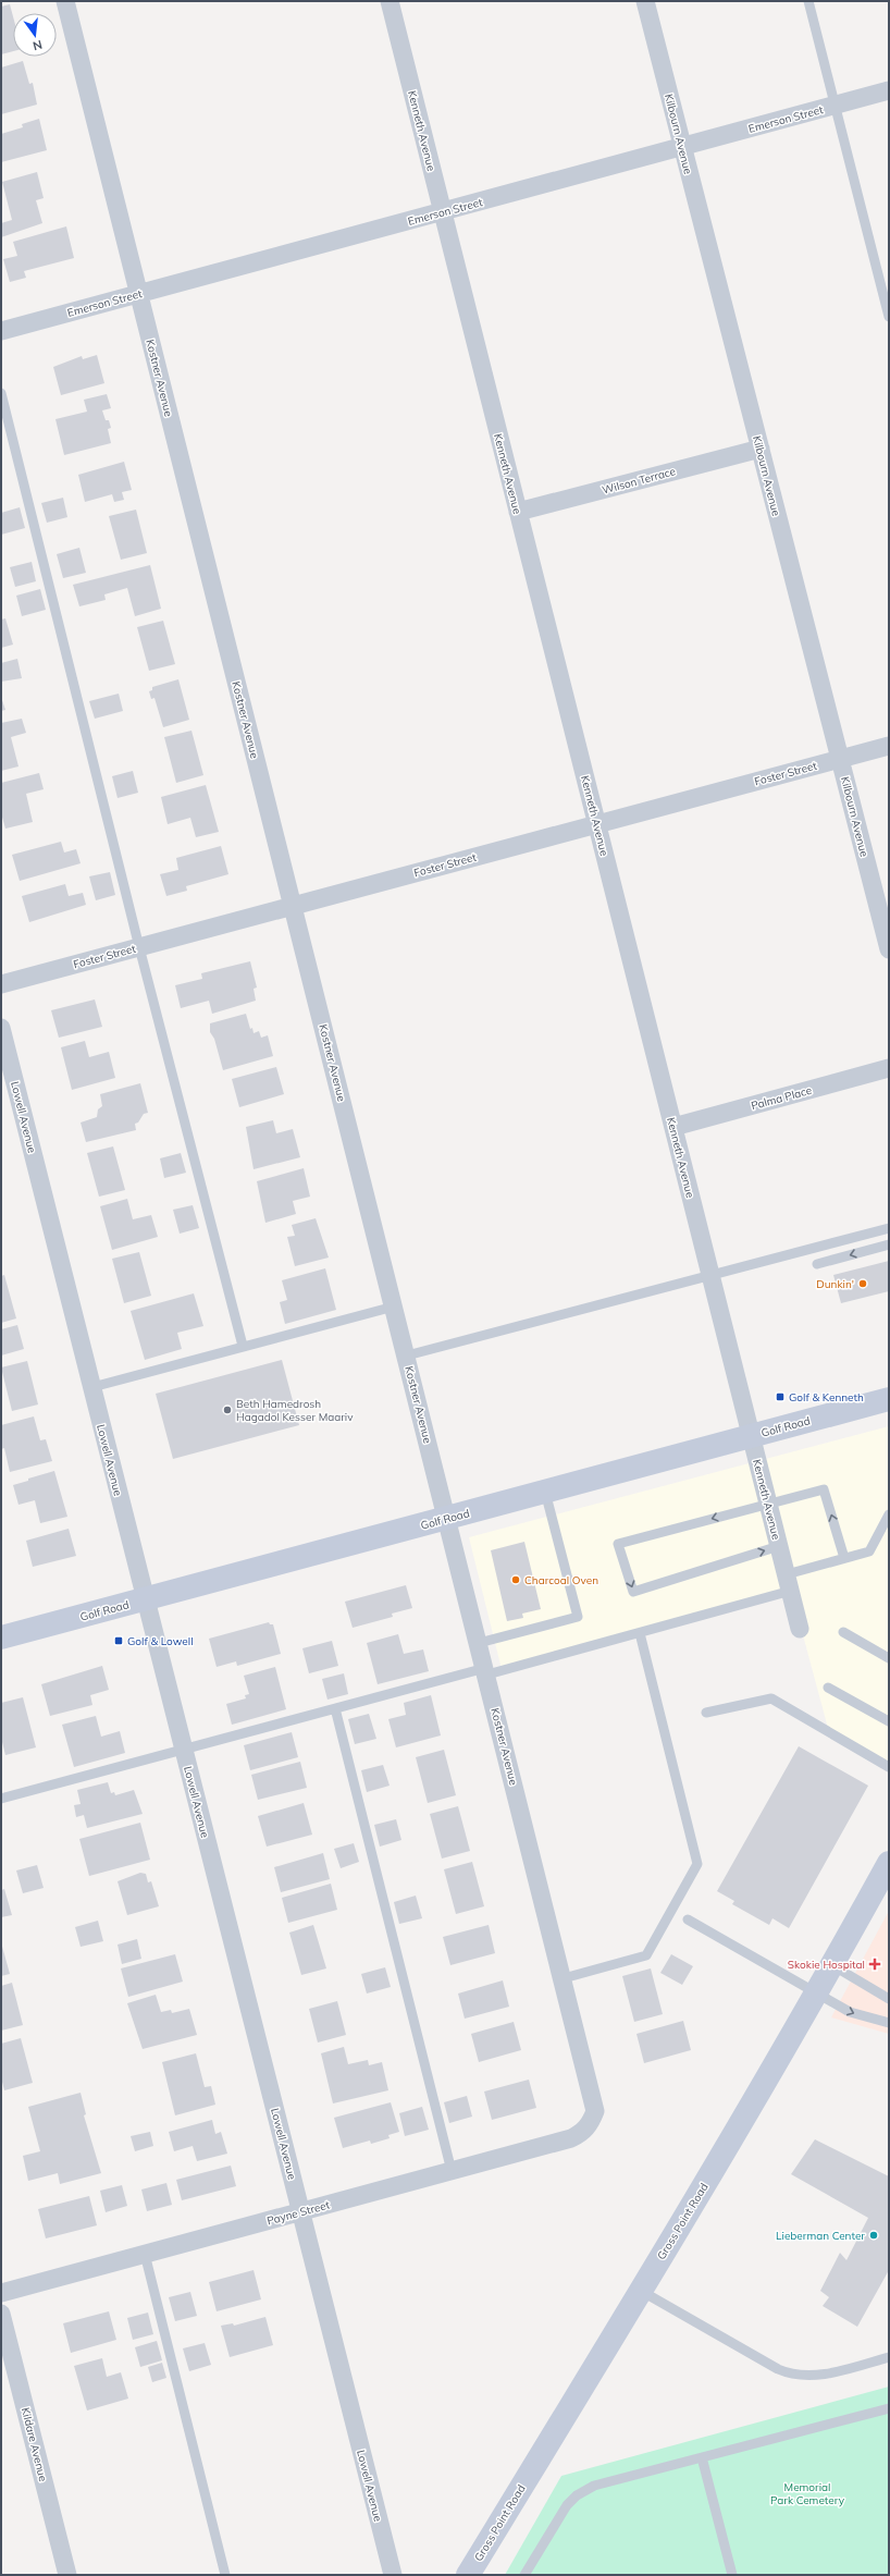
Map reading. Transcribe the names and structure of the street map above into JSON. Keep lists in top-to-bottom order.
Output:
{
  "streets": {
    "main road": ["Golf Road", "Gross Point Road"],
    "street": [
      "Emerson Street",
      "Kenneth Avenue",
      "Kilbourn Avenue",
      "Kostner Avenue",
      "Wilson Terrace",
      "Foster Street",
      "Palma Place",
      "Lowell Avenue",
      "Payne Street",
      "Kildare Avenue"
    ]
  },
  "crossings": [
    ["Emerson Street", "Kenneth Avenue"],
    ["Emerson Street", "Kilbourn Avenue"],
    ["Emerson Street", "Kostner Avenue"],
    ["Kenneth Avenue", "Wilson Terrace"],
    ["Kenneth Avenue", "Foster Street"],
    ["Kenneth Avenue", "Palma Place"],
    ["Kenneth Avenue", "Golf Road"],
    ["Kilbourn Avenue", "Wilson Terrace"],
    ["Kilbourn Avenue", "Foster Street"],
    ["Kostner Avenue", "Foster Street"],
    ["Kostner Avenue", "Golf Road"],
    ["Kostner Avenue", "Payne Street"],
    ["Lowell Avenue", "Golf Road"],
    ["Lowell Avenue", "Payne Street"]
  ],
  "parks": ["Memorial Park Cemetery"],
  "places": {
    "other": [
      "Dunkin'",
      "Beth Hamedrosh Hagadol Kesser Maariv",
      "Charcoal Oven",
      "Lieberman Center"
    ],
    "transit": ["Golf & Kenneth", "Golf & Lowell"],
    "health": ["Skokie Hospital"]
  },
  "north": "bottom"
}
